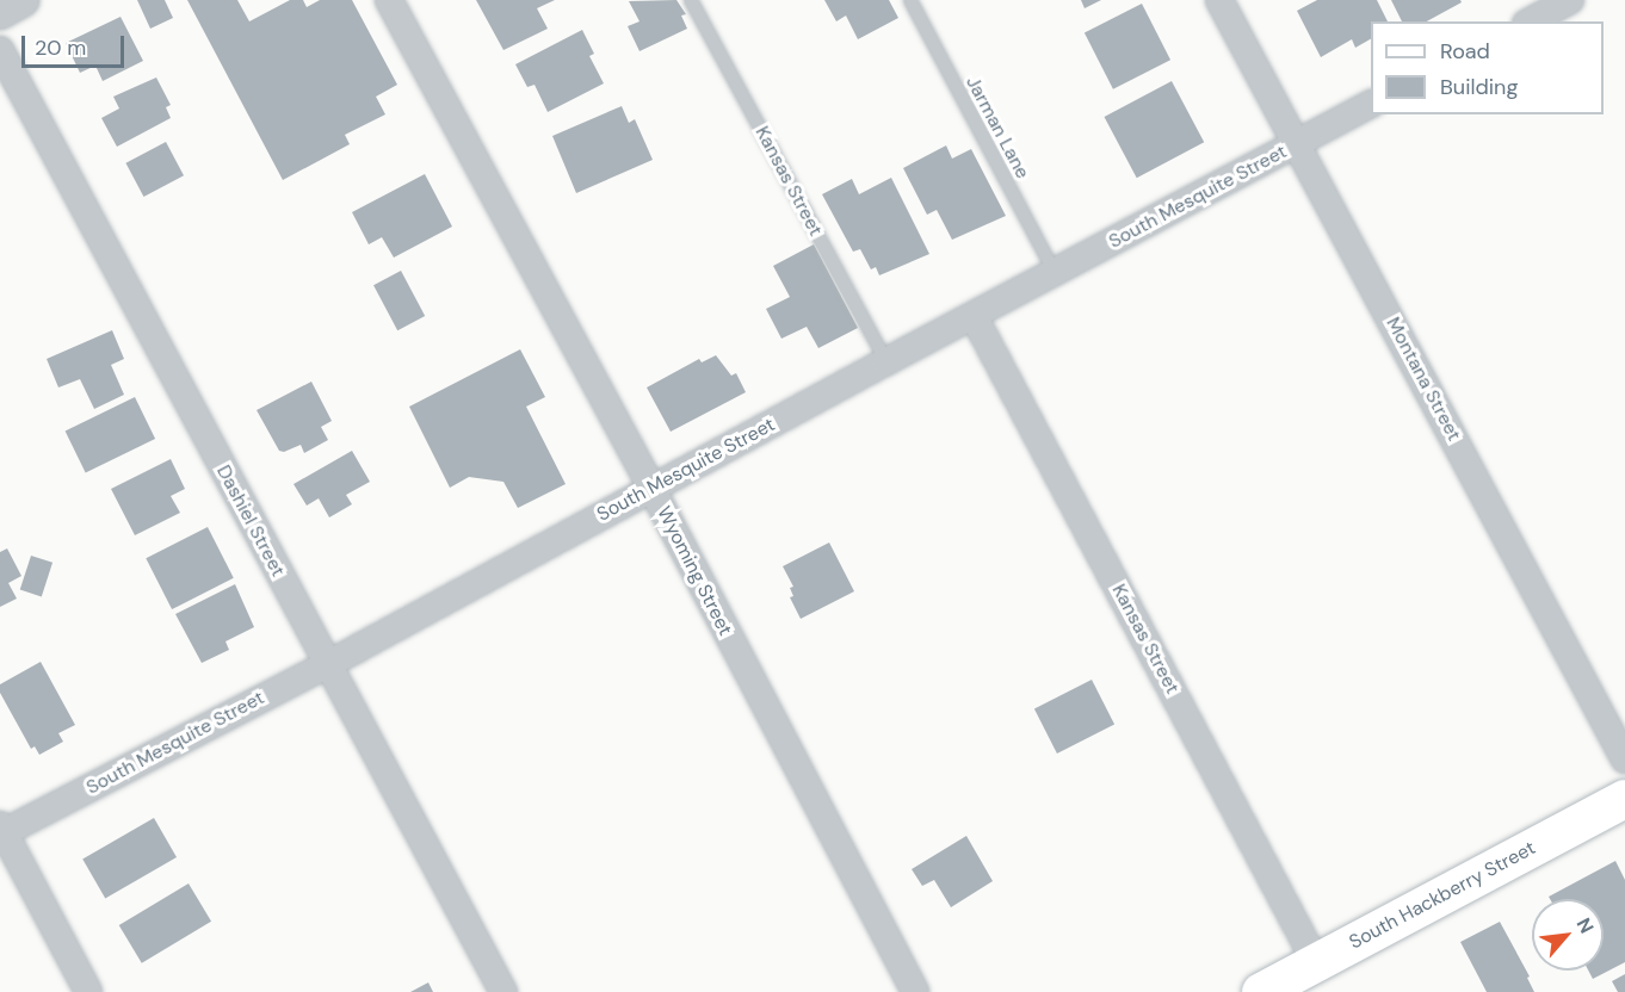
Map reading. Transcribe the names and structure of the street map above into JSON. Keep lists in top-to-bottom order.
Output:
{
  "streets": {
    "main road": ["South Hackberry Street"],
    "street": [
      "Kansas Street",
      "South Mesquite Street",
      "Montana Street",
      "Dashiel Street",
      "Wyoming Street"
    ],
    "lane": ["Jarman Lane"]
  },
  "crossings": [
    ["Jarman Lane", "South Mesquite Street"],
    ["Kansas Street", "South Mesquite Street"],
    ["Kansas Street", "South Hackberry Street"],
    ["South Mesquite Street", "Montana Street"],
    ["South Mesquite Street", "Dashiel Street"],
    ["South Mesquite Street", "Wyoming Street"]
  ],
  "legend": ["Road", "Building"],
  "scale_bar": "20 m",
  "north": "top right"
}
